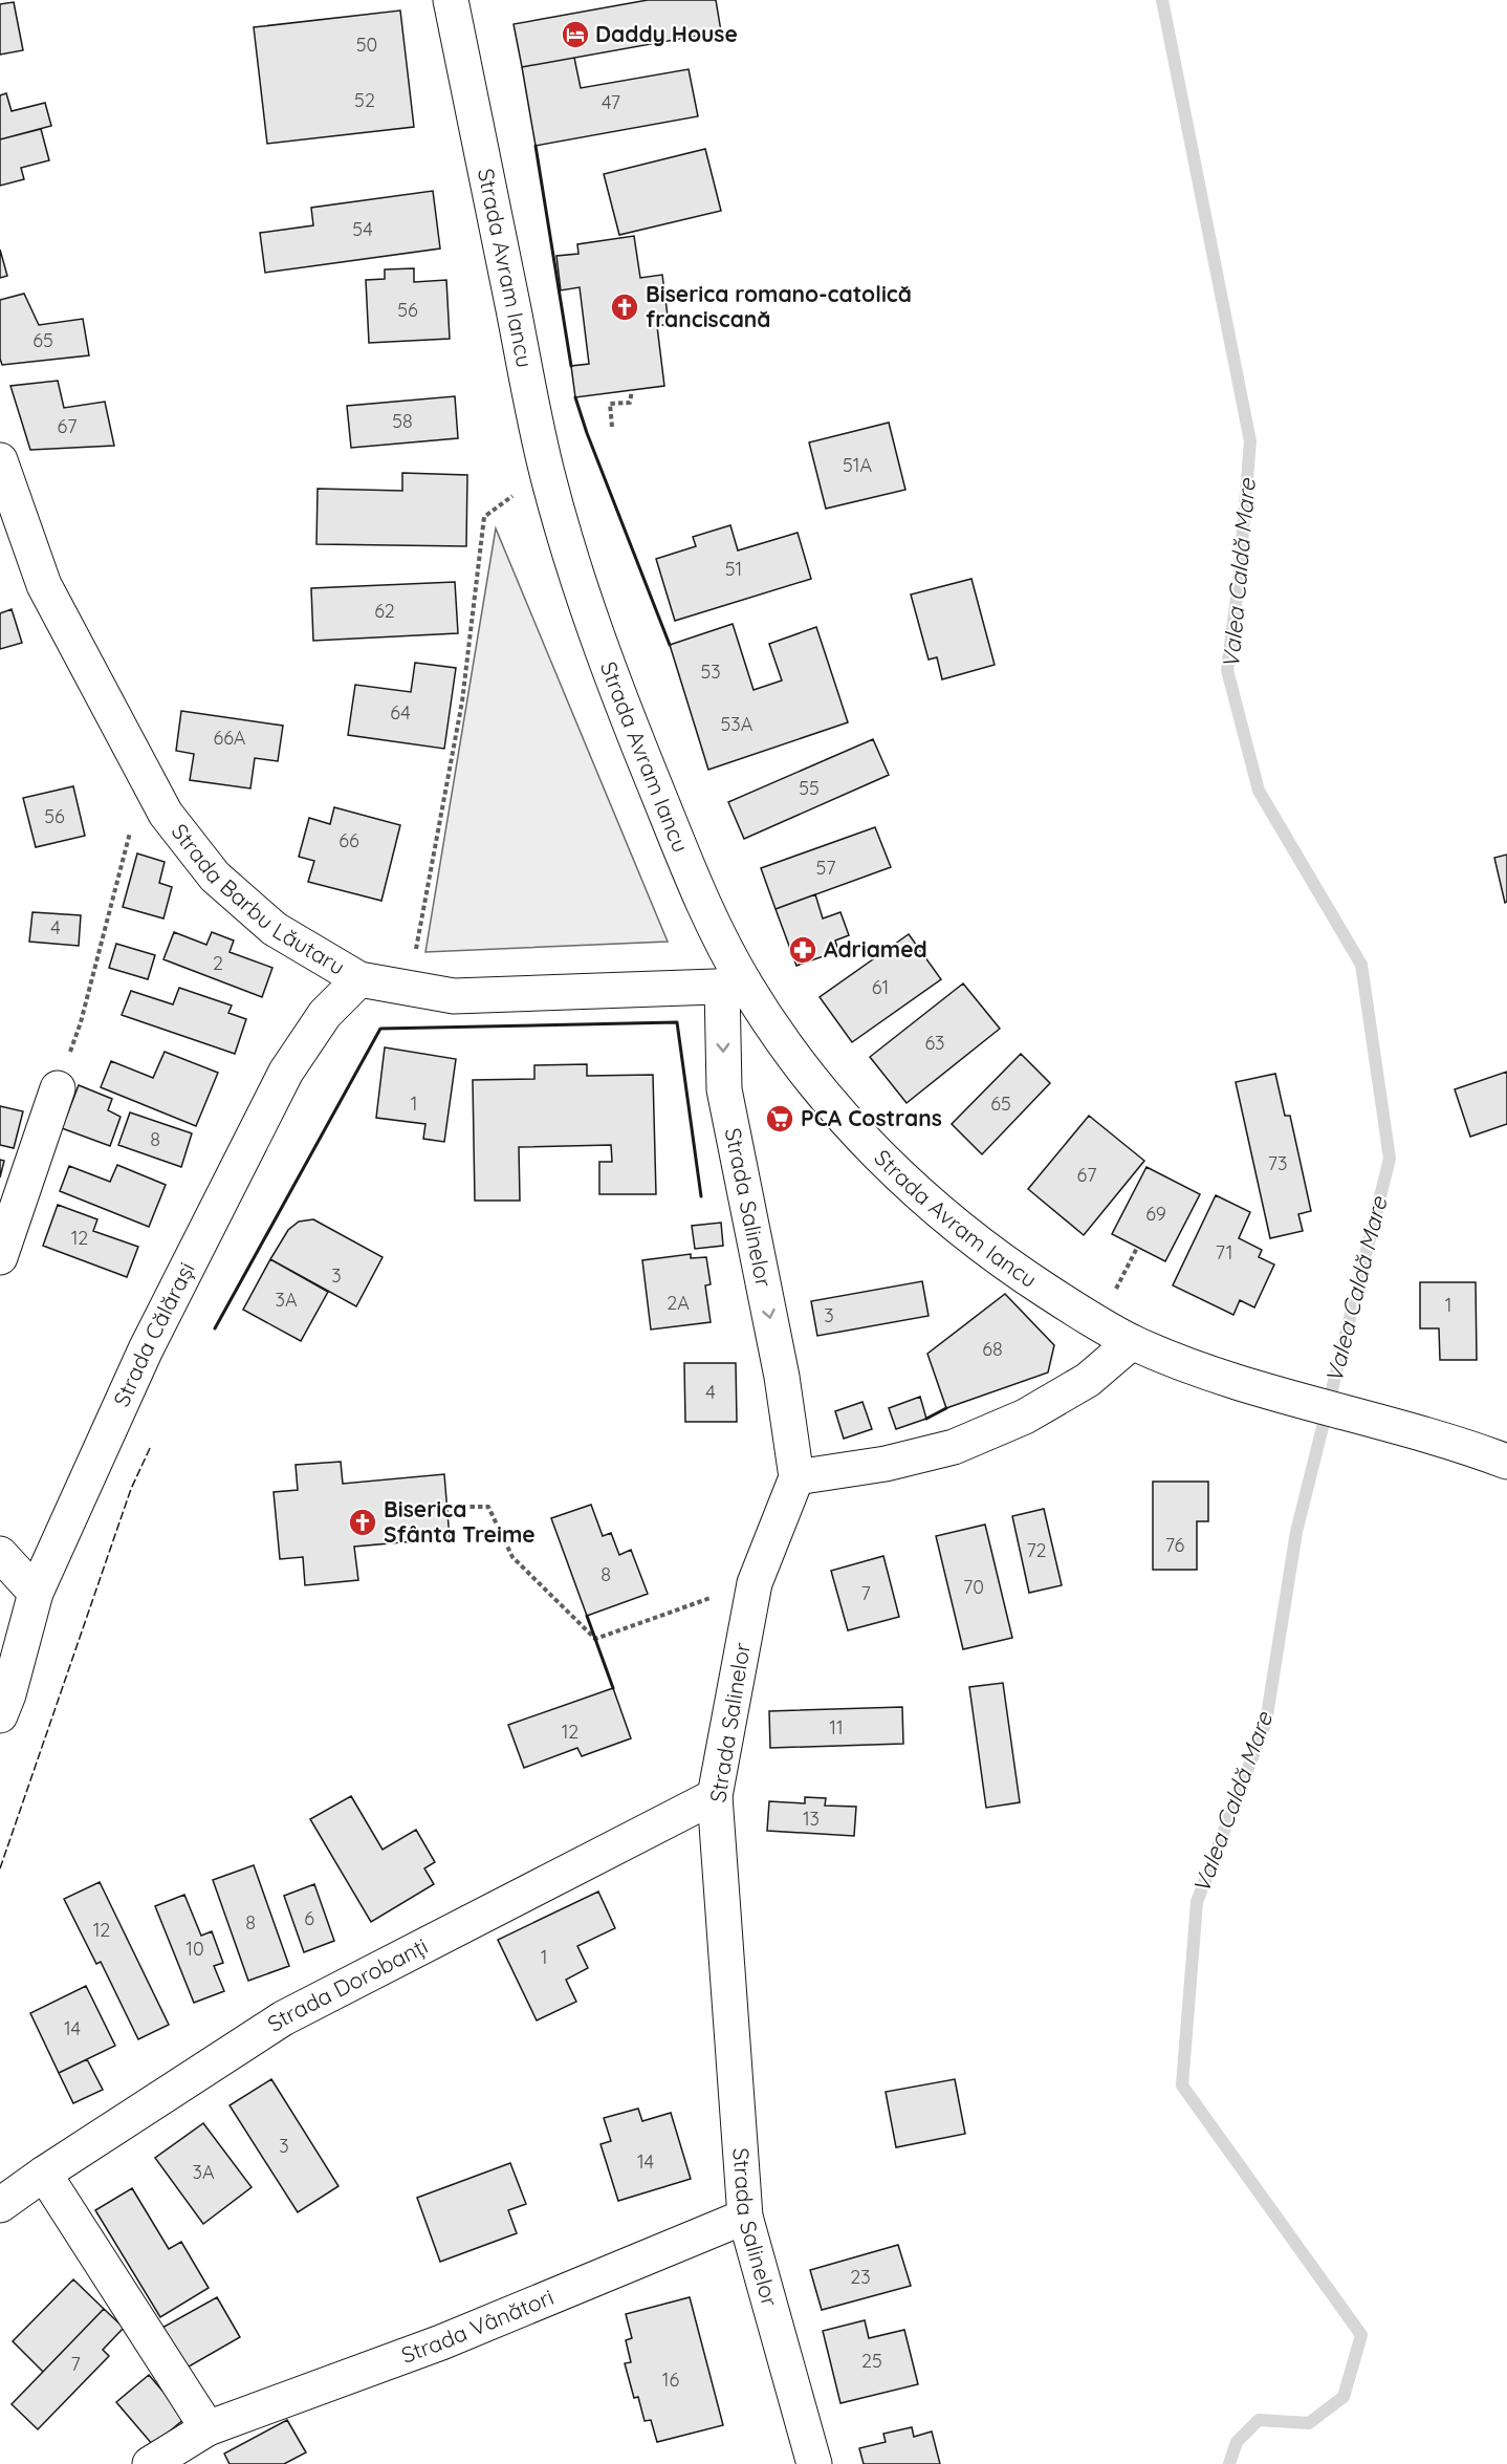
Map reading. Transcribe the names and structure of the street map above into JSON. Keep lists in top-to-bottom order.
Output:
{
  "streets": {
    "street": [
      "Strada Avram Iancu",
      "Strada Barbu Lăutaru",
      "Strada Salinelor",
      "Strada Călărași",
      "Strada Dorobanți",
      "Strada Vânători"
    ]
  },
  "crossings": [
    ["Strada Avram Iancu", "Strada Barbu Lăutaru"],
    ["Strada Avram Iancu", "Strada Salinelor"],
    ["Strada Barbu Lăutaru", "Strada Salinelor"],
    ["Strada Barbu Lăutaru", "Strada Călărași"],
    ["Strada Salinelor", "Strada Dorobanți"],
    ["Strada Salinelor", "Strada Vânători"]
  ],
  "water": ["Valea Caldă Mare"],
  "places": {
    "hotel": ["Daddy House"],
    "church": ["Biserica romano-catolică franciscană", "Biserica Sfânta Treime"],
    "pharmacy": ["Adriamed"],
    "supermarket": ["PCA Costrans"]
  },
  "house_numbers": [
    "50",
    "52",
    "47",
    "54",
    "56",
    "65",
    "58",
    "67",
    "51A",
    "51",
    "62",
    "53",
    "64",
    "53A",
    "66A",
    "55",
    "56",
    "66",
    "57",
    "4",
    "2",
    "61",
    "63",
    "1",
    "65",
    "8",
    "73",
    "67",
    "69",
    "12",
    "71",
    "3",
    "3A",
    "2A",
    "1",
    "3",
    "68",
    "4",
    "76",
    "72",
    "8",
    "70",
    "7",
    "11",
    "12",
    "13",
    "6",
    "8",
    "12",
    "10",
    "1",
    "14",
    "3",
    "14",
    "3A",
    "23",
    "25",
    "7",
    "16"
  ]
}
